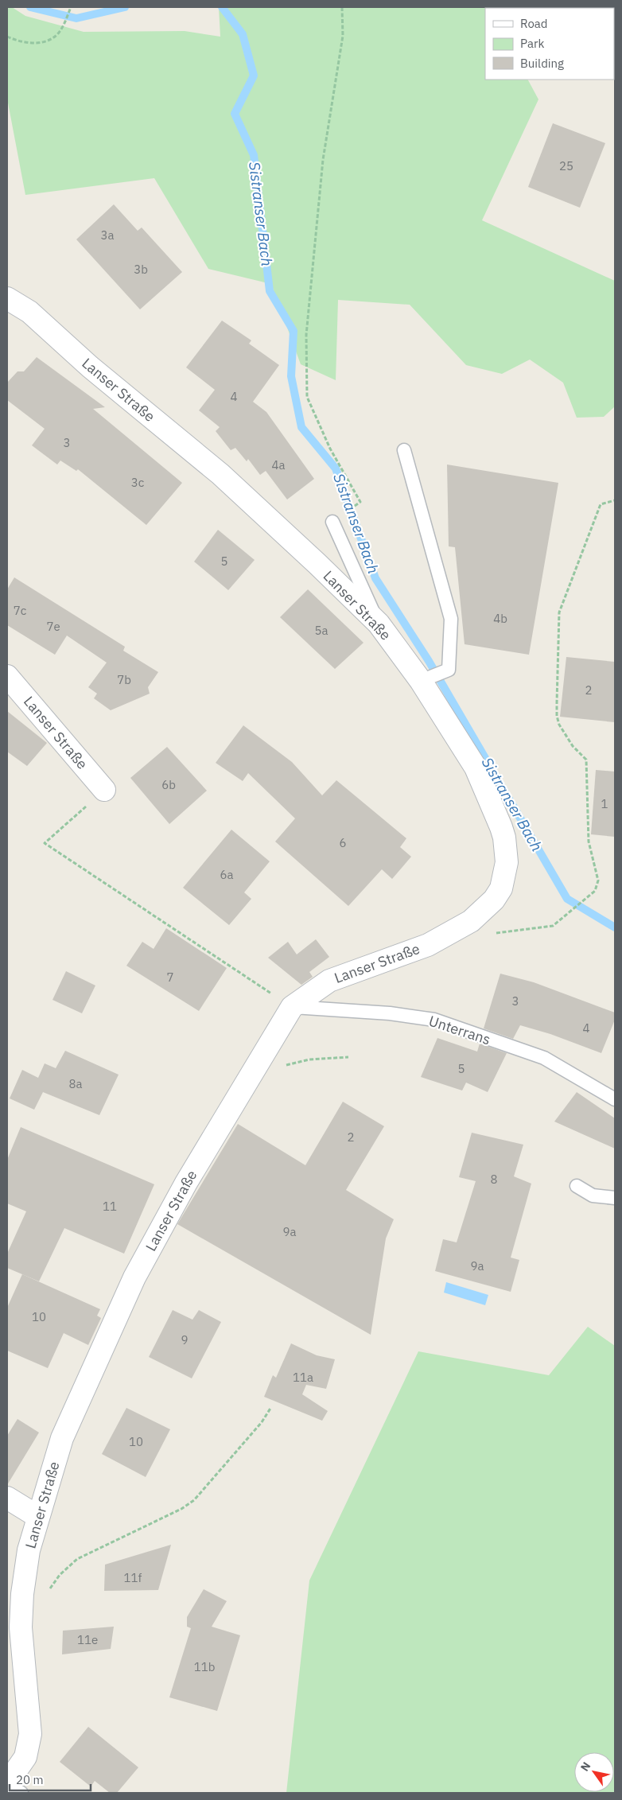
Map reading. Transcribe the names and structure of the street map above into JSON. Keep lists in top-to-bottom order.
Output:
{
  "streets": {
    "street": ["Lanser Straße"],
    "lane": ["Unterrans"]
  },
  "crossings": [
    ["Lanser Straße", "Unterrans"]
  ],
  "water": ["Sistranser Bach"],
  "house_numbers": [
    "25",
    "3a",
    "3b",
    "4",
    "3",
    "4a",
    "3c",
    "5",
    "7c",
    "4b",
    "7e",
    "5a",
    "7b",
    "2",
    "6b",
    "1",
    "6",
    "6a",
    "7",
    "3",
    "4",
    "5",
    "8a",
    "2",
    "8",
    "11",
    "9a",
    "9a",
    "10",
    "9",
    "11a",
    "10",
    "11f",
    "11e",
    "11b"
  ],
  "legend": ["Road", "Park", "Building"],
  "scale_bar": "20 m",
  "north": "top left"
}
